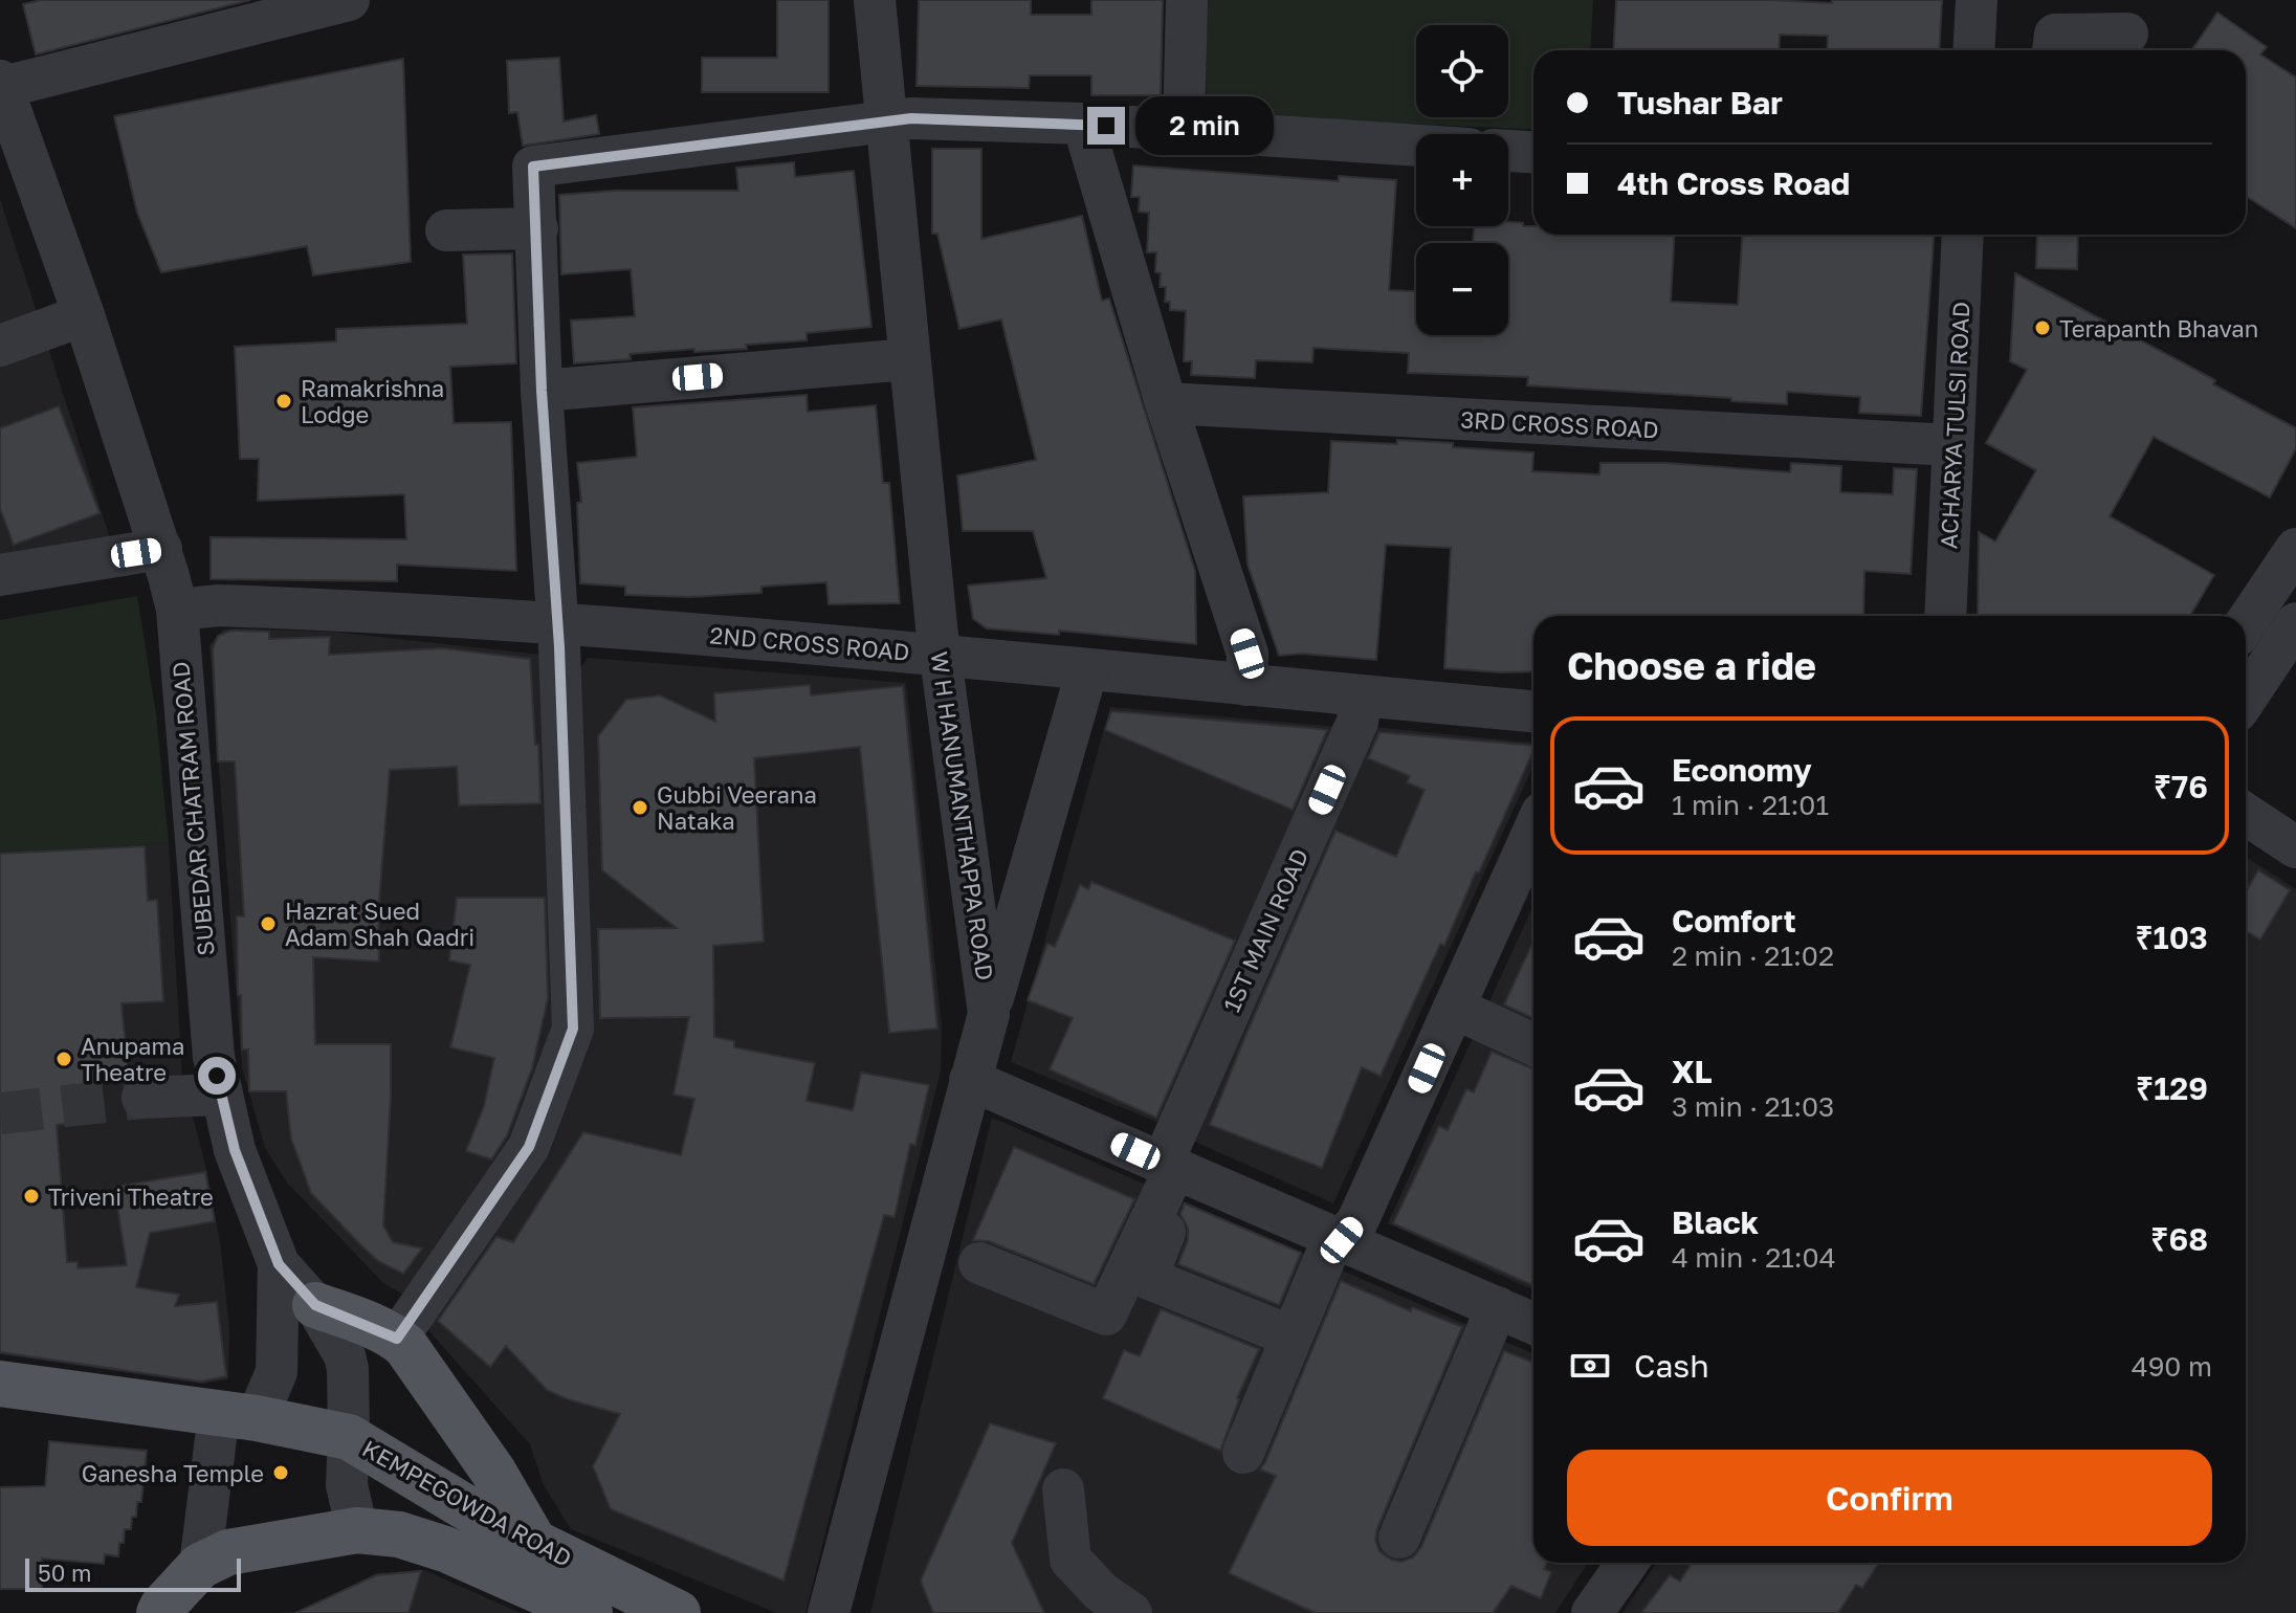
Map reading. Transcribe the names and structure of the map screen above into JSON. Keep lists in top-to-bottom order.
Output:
{
  "streets": {
    "main road": ["KEMPEGOWDA ROAD"],
    "street": [
      "3RD CROSS ROAD",
      "ACHARYA TULSI ROAD",
      "2ND CROSS ROAD",
      "SUBEDAR CHATRAM ROAD",
      "W H HANUMANTHAPPA ROAD",
      "1ST MAIN ROAD"
    ]
  },
  "crossings": [
    ["3RD CROSS ROAD", "ACHARYA TULSI ROAD"],
    ["2ND CROSS ROAD", "SUBEDAR CHATRAM ROAD"],
    ["2ND CROSS ROAD", "W H HANUMANTHAPPA ROAD"],
    ["2ND CROSS ROAD", "1ST MAIN ROAD"],
    ["SUBEDAR CHATRAM ROAD", "KEMPEGOWDA ROAD"]
  ],
  "places": [
    "Terapanth Bhavan",
    "Ramakrishna Lodge",
    "Gubbi Veerana Nataka",
    "Hazrat Sued Adam Shah Qadri",
    "Anupama Theatre",
    "Triveni Theatre",
    "Ganesha Temple"
  ],
  "scale_bar": "50 m",
  "page": {
    "map_buttons": ["+", "−"],
    "banner": ["Tushar Bar", "4th Cross Road"],
    "bubble": "2 min",
    "heading": "Choose a ride",
    "list": [
      {
        "name": "Economy",
        "note": "1 min · 21:01",
        "value": "₹76"
      },
      {
        "name": "Comfort",
        "note": "2 min · 21:02",
        "value": "₹103"
      },
      {
        "name": "XL",
        "note": "3 min · 21:03",
        "value": "₹129"
      },
      {
        "name": "Black",
        "note": "4 min · 21:04",
        "value": "₹68"
      }
    ],
    "pay": ["Cash", "490 m"],
    "buttons": "Confirm",
    "scale": "50 m"
  }
}
